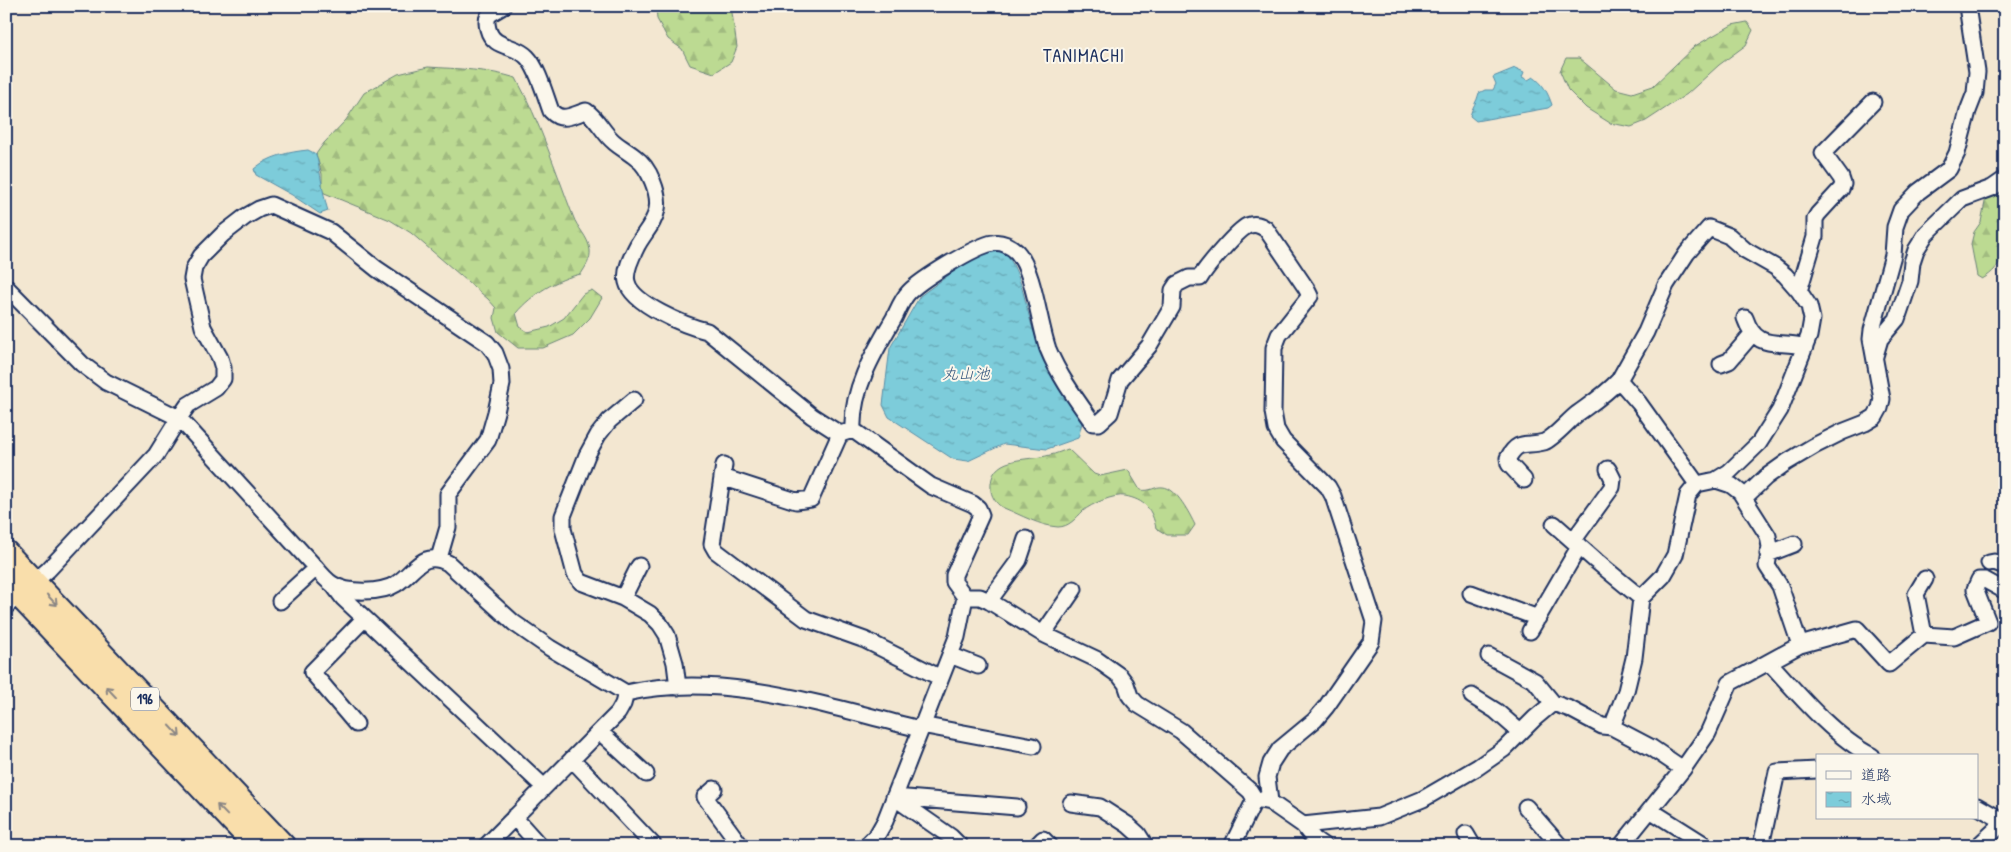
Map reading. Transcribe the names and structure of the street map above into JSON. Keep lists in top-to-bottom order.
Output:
{
  "streets": {
    "highway": ["196"]
  },
  "districts": ["TANIMACHI"],
  "water": ["丸山池"],
  "legend": ["道路", "水域"]
}
